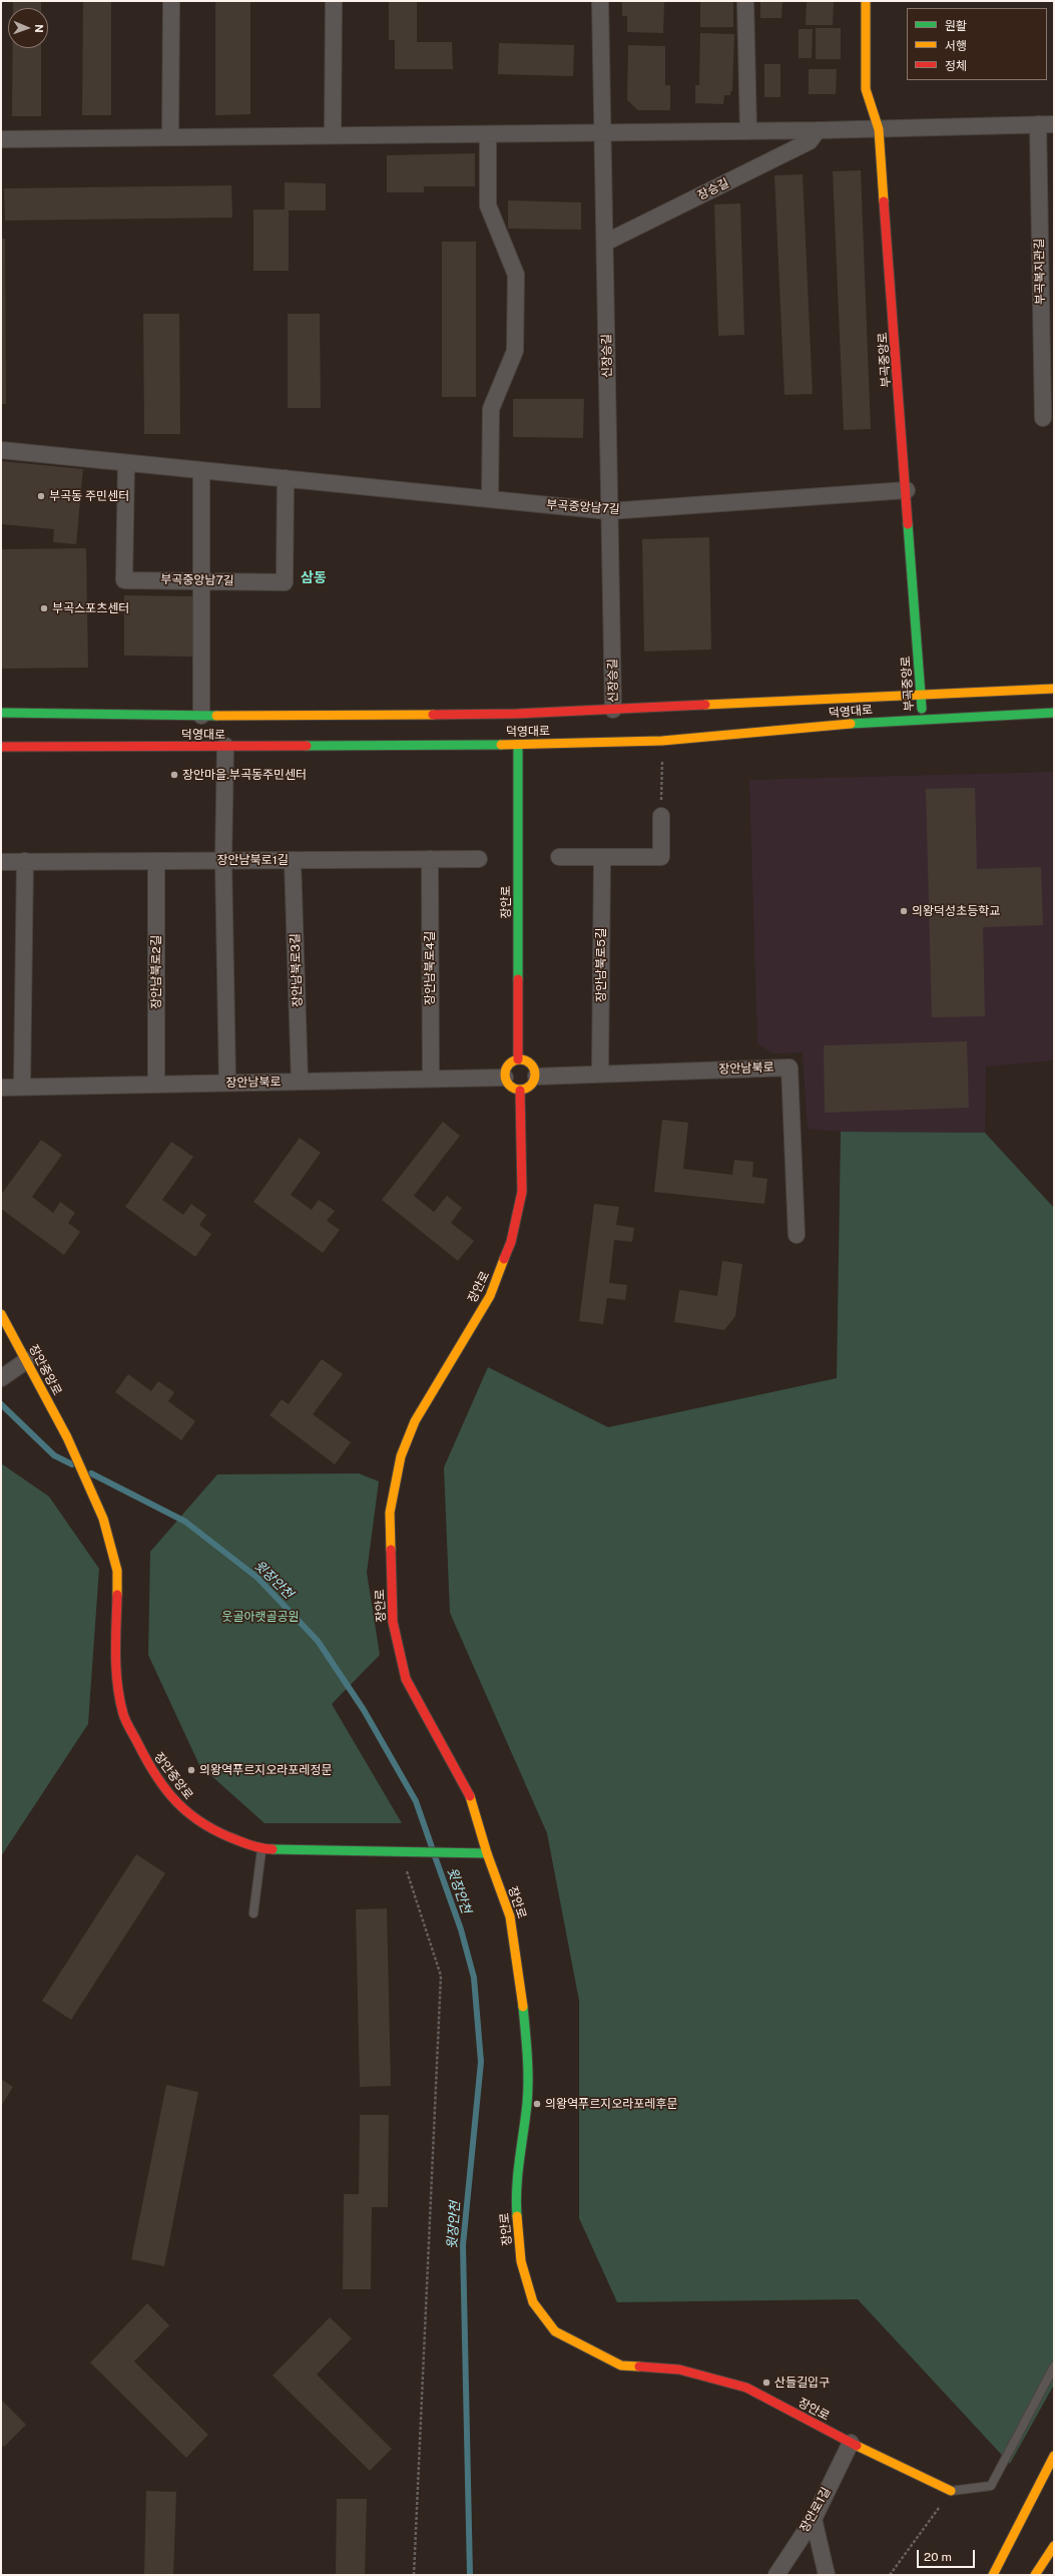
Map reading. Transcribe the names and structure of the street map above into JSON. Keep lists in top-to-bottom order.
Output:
{
  "streets": {
    "main road": [
      "부곡중앙로",
      "덕영대로",
      "장안로",
      "장안중앙로"
    ],
    "street": [
      "장승길",
      "부곡복지관길",
      "신장승길",
      "부곡중앙남7길",
      "장안남북로1길",
      "장안남북로5길",
      "장안남북로4길",
      "장안남북로3길",
      "장안남북로2길",
      "장안남북로",
      "장안로1길"
    ]
  },
  "crossings": [
    ["장승길", "신장승길"],
    ["신장승길", "부곡중앙남7길"],
    ["신장승길", "덕영대로"],
    ["부곡중앙로", "부곡중앙남7길"],
    ["부곡중앙로", "덕영대로"],
    ["덕영대로", "장안로"],
    ["장안남북로1길", "장안남북로4길"],
    ["장안남북로1길", "장안남북로3길"],
    ["장안남북로1길", "장안남북로2길"],
    ["장안로", "장안남북로"],
    ["장안로", "장안중앙로"],
    ["장안로", "장안로1길"],
    ["장안남북로5길", "장안남북로"],
    ["장안남북로4길", "장안남북로"],
    ["장안남북로3길", "장안남북로"],
    ["장안남북로2길", "장안남북로"]
  ],
  "districts": ["삼동"],
  "water": ["윗장안천"],
  "parks": ["웃골아랫골공원"],
  "places": [
    "부곡동 주민센터",
    "부곡스포츠센터",
    "장안마을.부곡동주민센터",
    "의왕덕성초등학교",
    "의왕역푸르지오라포레정문",
    "의왕역푸르지오라포레후문",
    "산들길입구"
  ],
  "legend": ["원활", "서행", "정체"],
  "scale_bar": "20 m",
  "north": "right"
}
